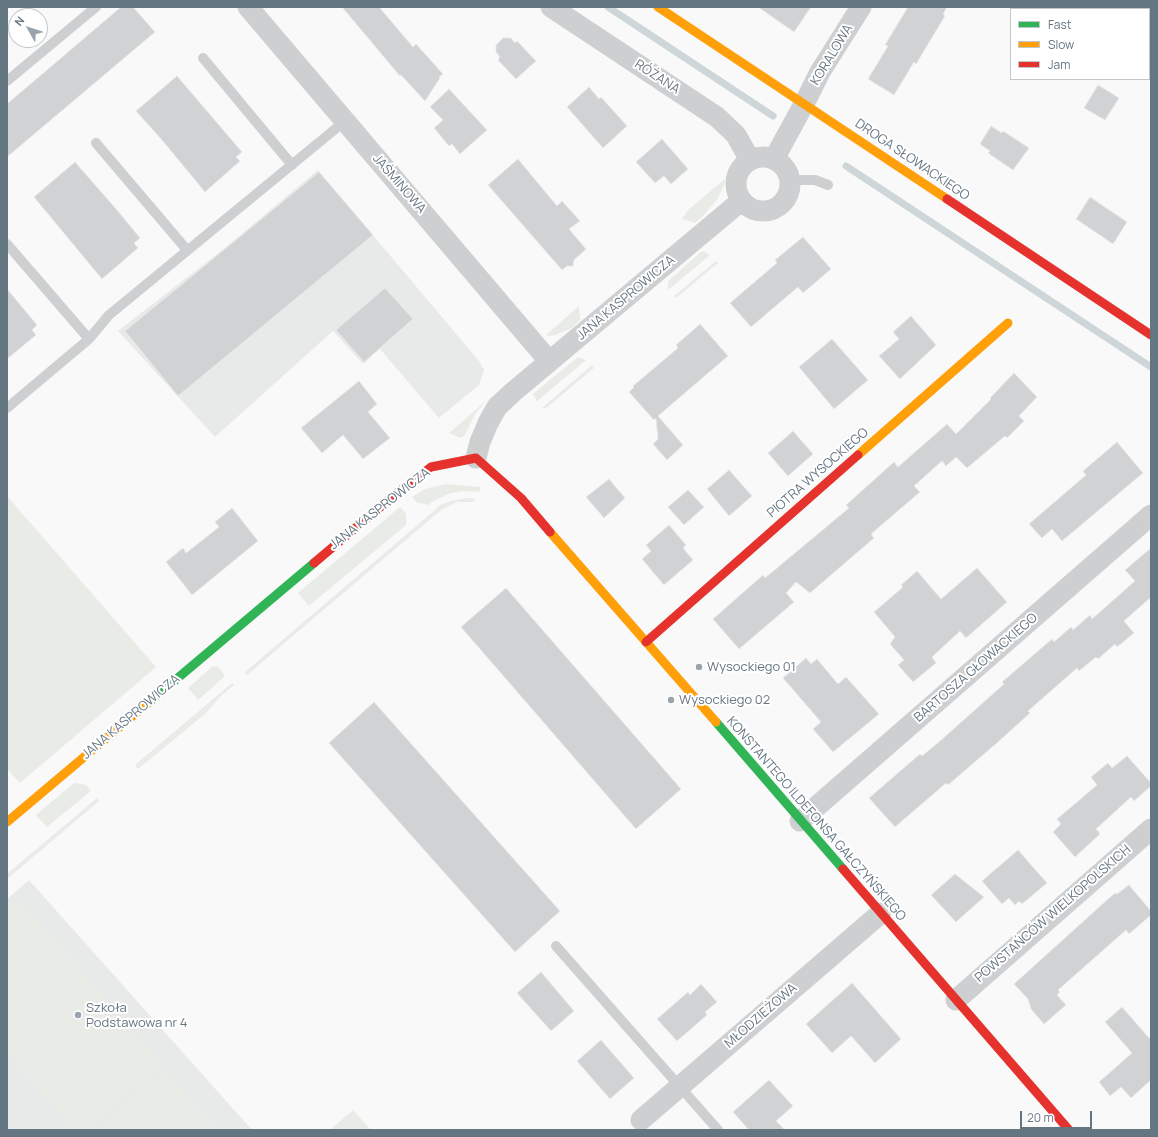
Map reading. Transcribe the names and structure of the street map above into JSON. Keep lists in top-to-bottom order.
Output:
{
  "streets": {
    "street": [
      "KORALOWA",
      "RÓŻANA",
      "DROGA SŁOWACKIEGO",
      "JAŚMINOWA",
      "JANA KASPROWICZA",
      "PIOTRA WYSOCKIEGO",
      "BARTOSZA GŁOWACKIEGO",
      "KONSTANTEGO ILDEFONSA GAŁCZYŃSKIEGO",
      "POWSTAŃCÓW WIELKOPOLSKICH",
      "MŁODZIEŻOWA"
    ]
  },
  "crossings": [
    ["KORALOWA", "DROGA SŁOWACKIEGO"],
    ["RÓŻANA", "JANA KASPROWICZA"],
    ["JAŚMINOWA", "JANA KASPROWICZA"],
    ["JANA KASPROWICZA", "KONSTANTEGO ILDEFONSA GAŁCZYŃSKIEGO"],
    ["PIOTRA WYSOCKIEGO", "KONSTANTEGO ILDEFONSA GAŁCZYŃSKIEGO"],
    ["BARTOSZA GŁOWACKIEGO", "KONSTANTEGO ILDEFONSA GAŁCZYŃSKIEGO"],
    ["KONSTANTEGO ILDEFONSA GAŁCZYŃSKIEGO", "POWSTAŃCÓW WIELKOPOLSKICH"],
    ["KONSTANTEGO ILDEFONSA GAŁCZYŃSKIEGO", "MŁODZIEŻOWA"]
  ],
  "places": ["Wysockiego 01", "Wysockiego 02", "Szkoła Podstawowa nr 4"],
  "legend": ["Fast", "Slow", "Jam"],
  "scale_bar": "20 m",
  "north": "top left"
}
